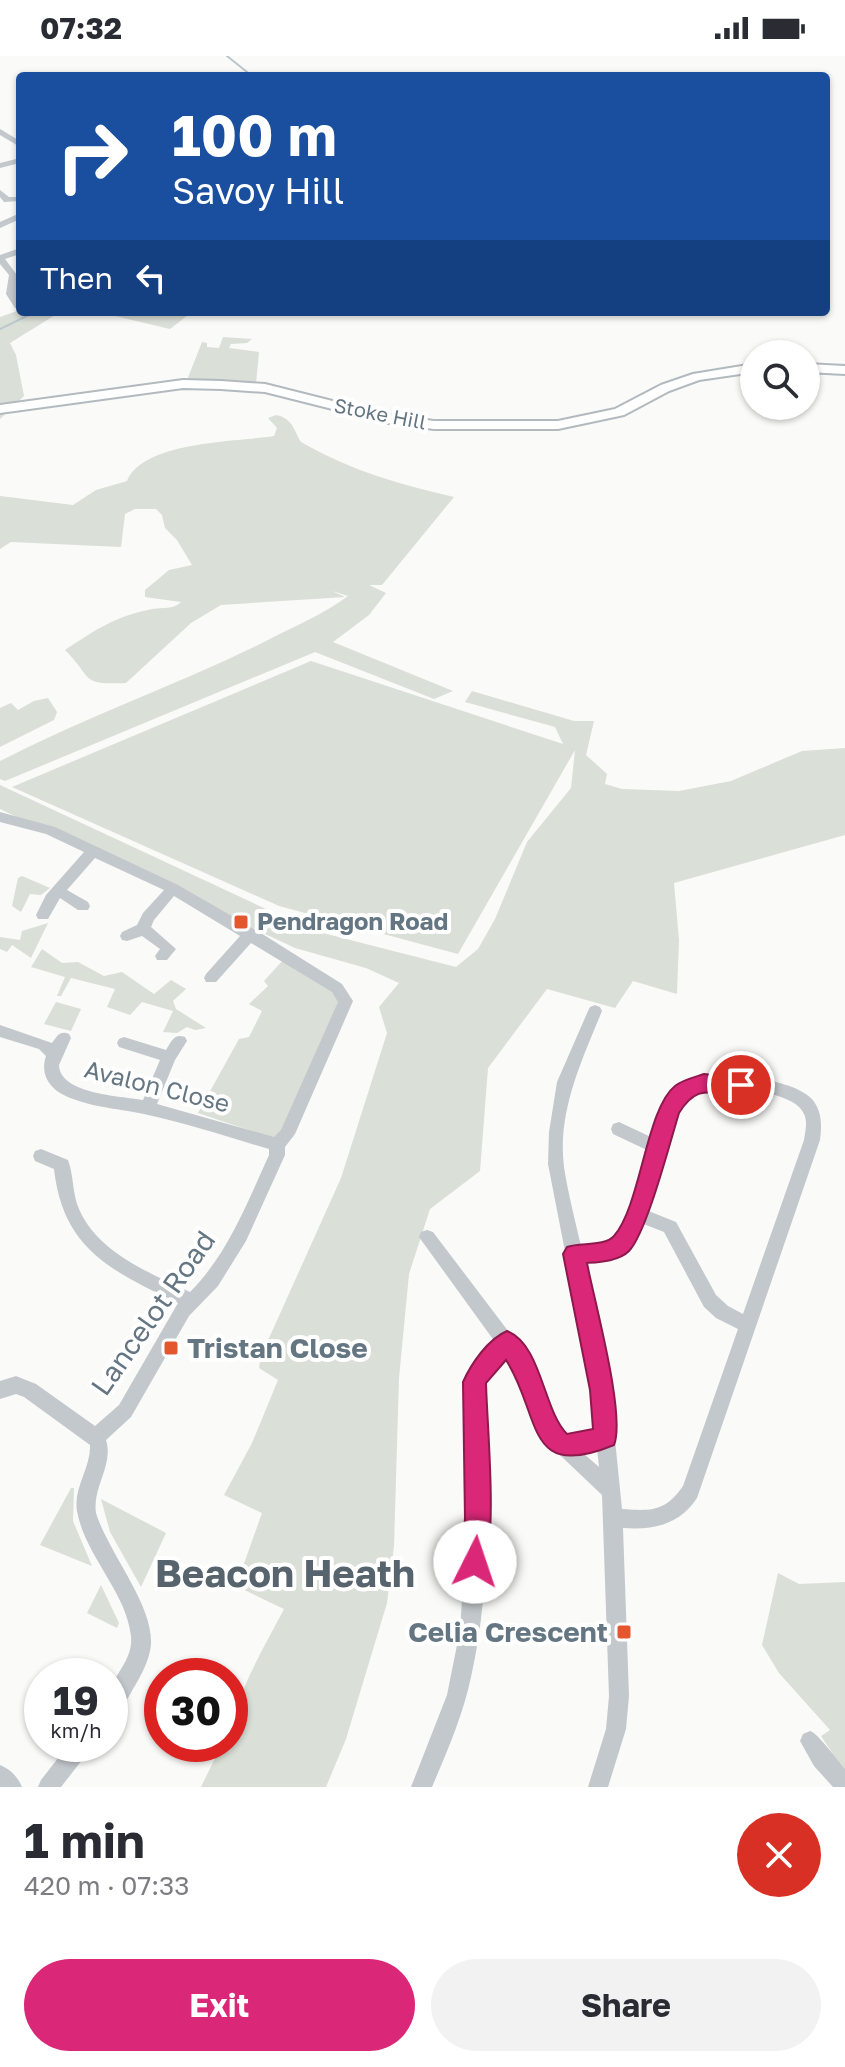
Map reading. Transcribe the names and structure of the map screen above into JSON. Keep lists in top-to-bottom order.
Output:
{
  "streets": {
    "street": ["Stoke Hill", "Avalon Close", "Lancelot Road"]
  },
  "crossings": [
    ["Avalon Close", "Lancelot Road"]
  ],
  "districts": ["Beacon Heath"],
  "places": {
    "transit": ["Pendragon Road", "Tristan Close", "Celia Crescent"]
  },
  "page": {
    "status": "07:32",
    "turn": ["100 m", "Savoy Hill"],
    "then": "Then",
    "speed": "19 km/h",
    "limit": "30",
    "heading": ["1 min", "420 m · 07:33"],
    "buttons": ["Exit", "Share"]
  }
}
